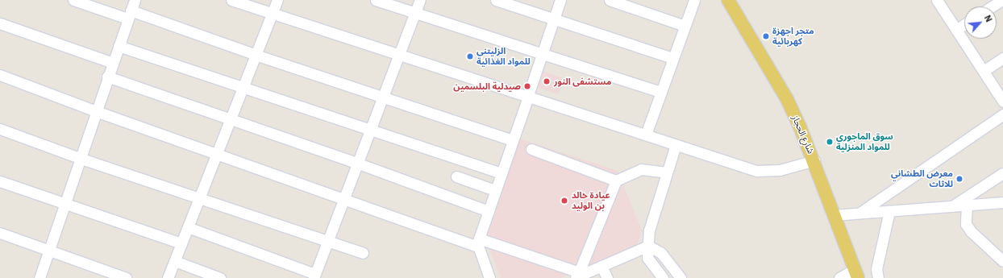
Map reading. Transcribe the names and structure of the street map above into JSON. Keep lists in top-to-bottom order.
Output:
{
  "streets": {
    "main road": ["شارع الحجاز"]
  },
  "places": [
    "متجر اجهزة كهربائية",
    "الزليتني للمواد الغذائية",
    "مستشفى النور",
    "صيدلية البلسمين",
    "سوق الماجوري للمواد المنزلية",
    "معرض الطشاني للاثاث",
    "عيادة خالد بن الوليد"
  ],
  "north": "top right"
}
